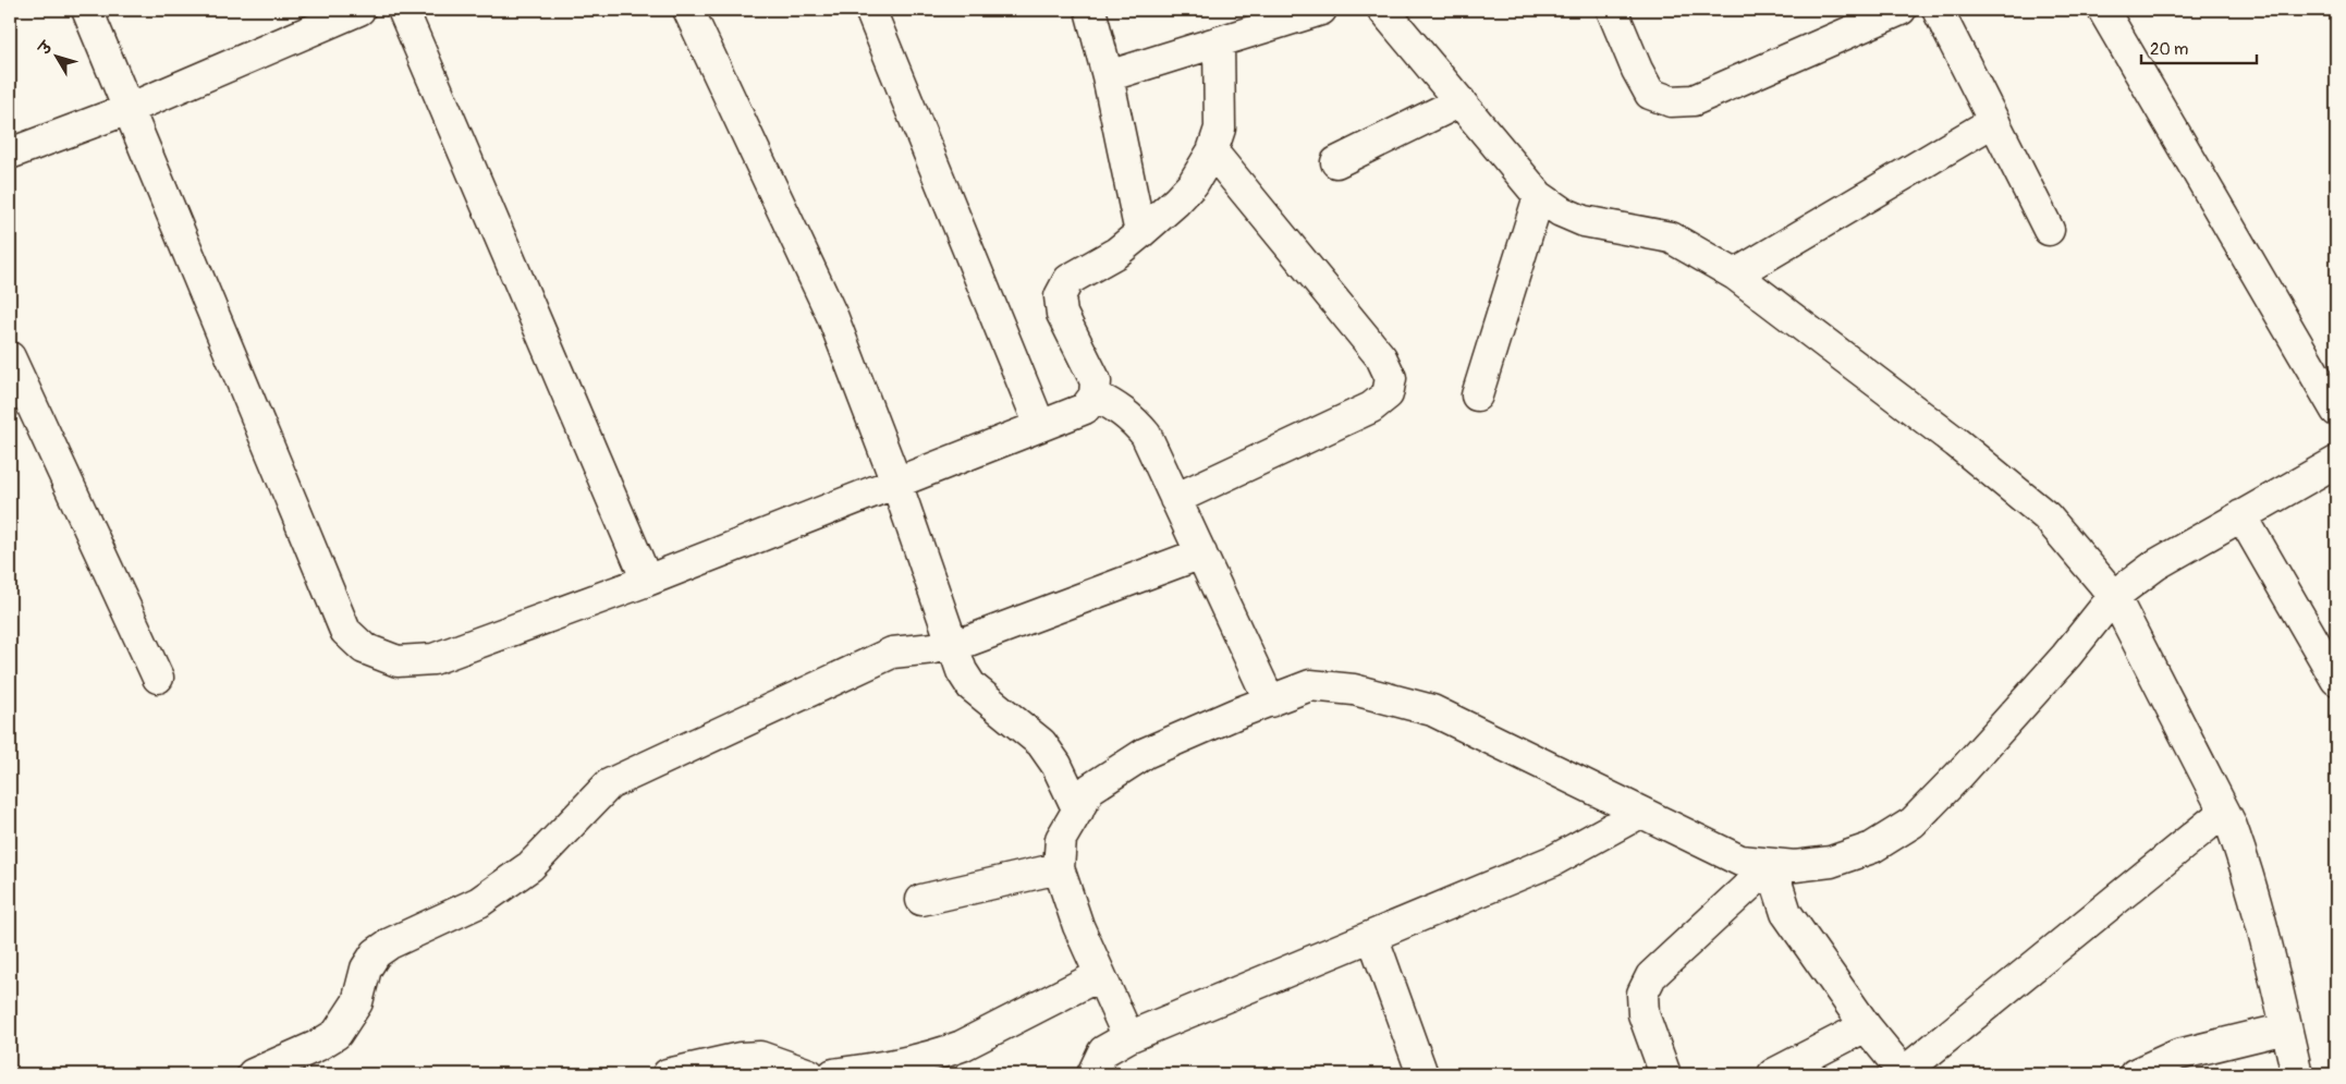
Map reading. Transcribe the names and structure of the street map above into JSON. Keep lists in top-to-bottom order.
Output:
{
  "scale_bar": "20 m",
  "north": "top left"
}
